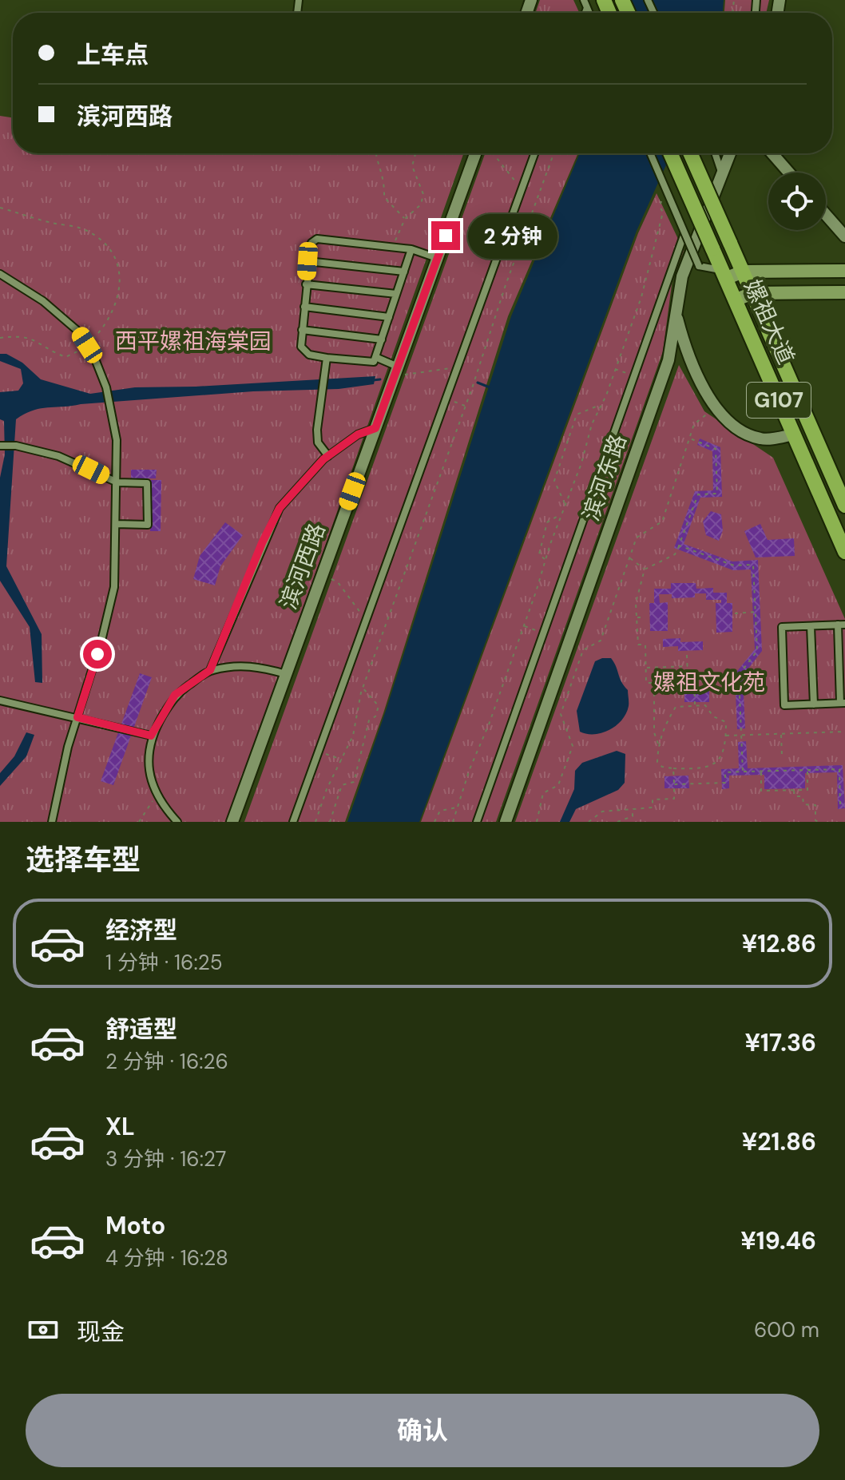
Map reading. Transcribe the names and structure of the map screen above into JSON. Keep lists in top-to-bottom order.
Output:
{
  "streets": {
    "highway": ["嫘祖大道", "G107"],
    "street": ["滨河东路", "滨河西路"]
  },
  "parks": ["西平嫘祖海棠园", "嫘祖文化苑"],
  "page": {
    "banner": ["上车点", "滨河西路"],
    "bubble": "2 分钟",
    "heading": "选择车型",
    "list": [
      {
        "name": "经济型",
        "note": "1 分钟 · 16:25",
        "value": "¥12.86"
      },
      {
        "name": "舒适型",
        "note": "2 分钟 · 16:26",
        "value": "¥17.36"
      },
      {
        "name": "XL",
        "note": "3 分钟 · 16:27",
        "value": "¥21.86"
      },
      {
        "name": "Moto",
        "note": "4 分钟 · 16:28",
        "value": "¥19.46"
      }
    ],
    "pay": ["现金", "600 m"],
    "buttons": "确认"
  }
}
